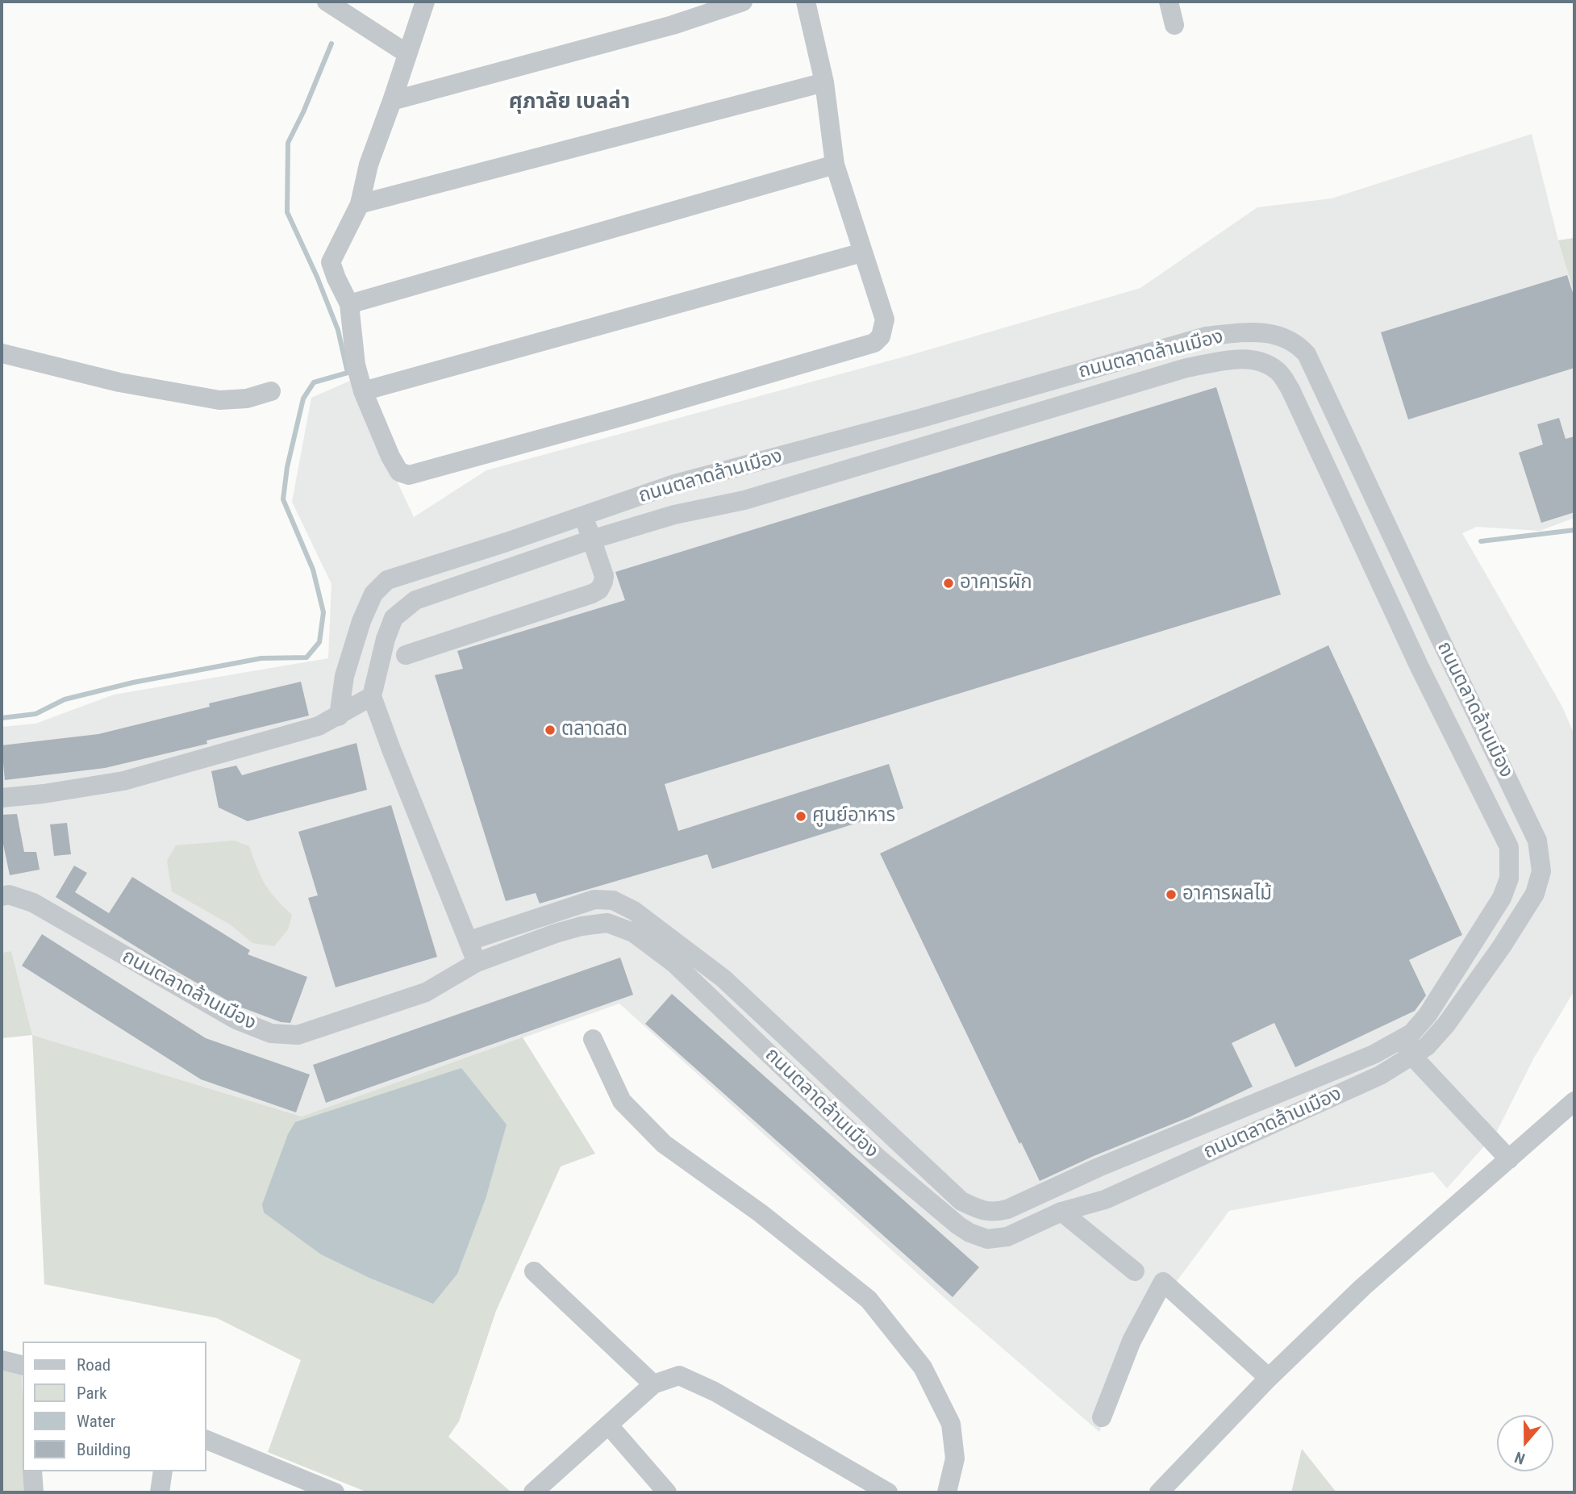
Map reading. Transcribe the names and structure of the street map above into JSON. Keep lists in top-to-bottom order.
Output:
{
  "streets": {
    "street": ["ถนนตลาดล้านเมือง"]
  },
  "districts": ["ศุภาลัย เบลล่า"],
  "places": [
    "อาคารผัก",
    "ตลาดสด",
    "ศูนย์อาหาร",
    "อาคารผลไม้"
  ],
  "legend": [
    "Road",
    "Park",
    "Water",
    "Building"
  ],
  "north": "bottom"
}
